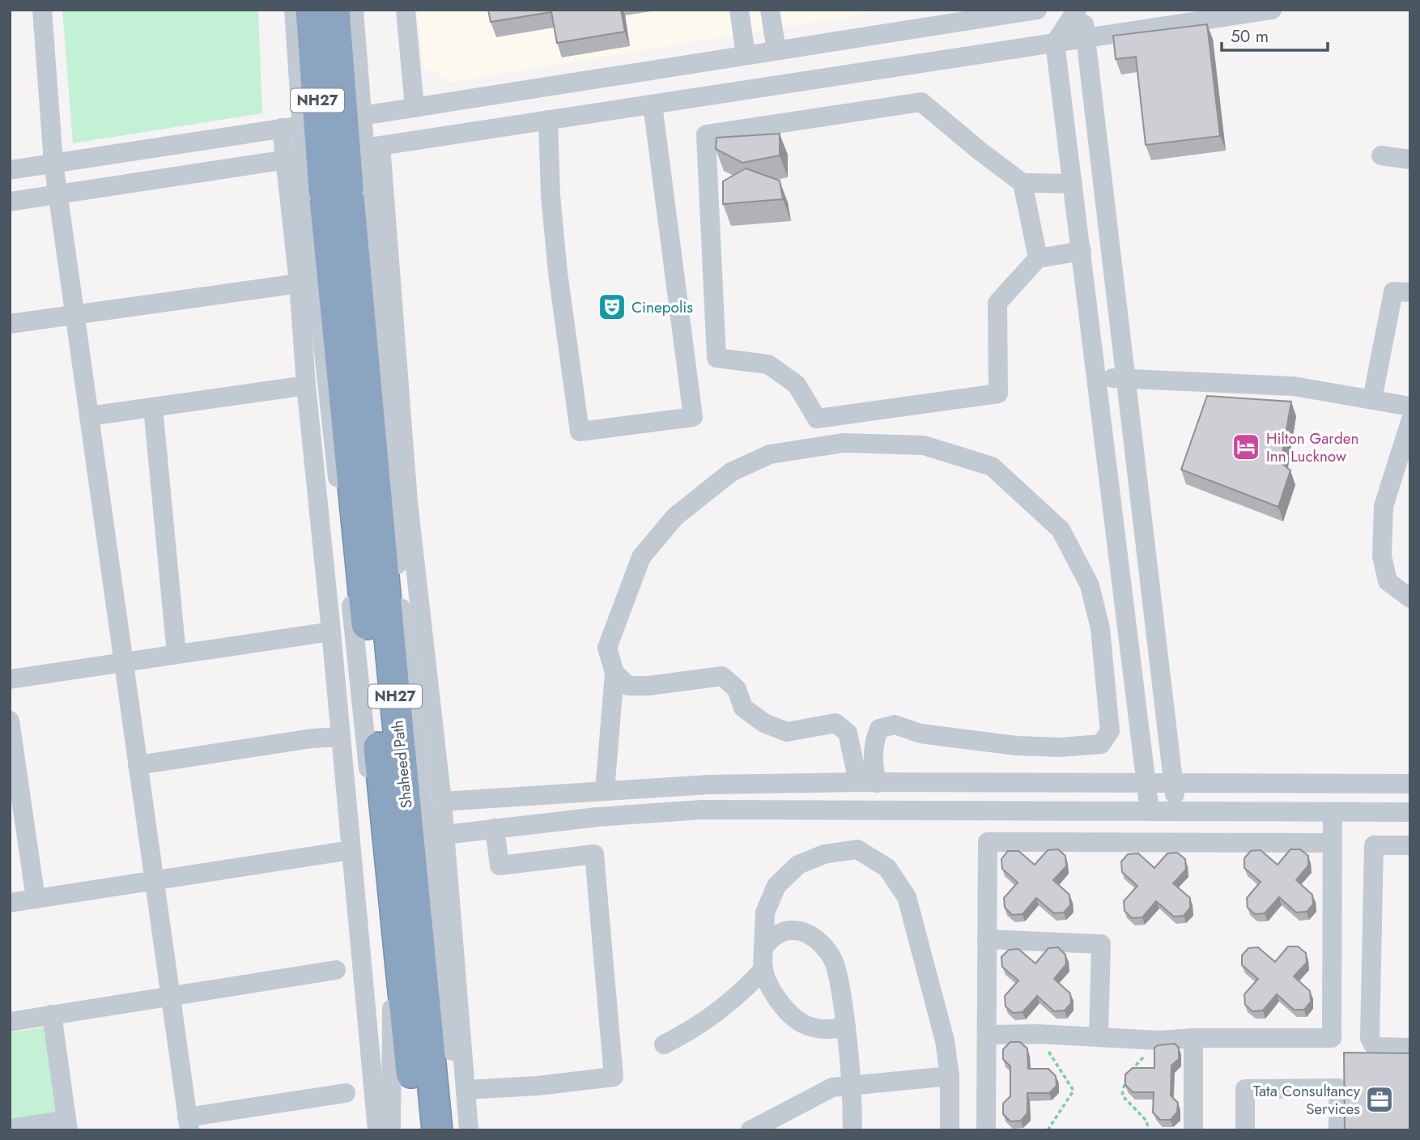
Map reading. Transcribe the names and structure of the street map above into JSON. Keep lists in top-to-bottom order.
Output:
{
  "streets": {
    "highway": ["NH27", "Shaheed Path"]
  },
  "crossings": [
    ["NH27", "Shaheed Path"]
  ],
  "places": {
    "theatre": ["Cinepolis"],
    "hotel": ["Hilton Garden Inn Lucknow"],
    "office": ["Tata Consultancy Services"]
  },
  "scale_bar": "50 m"
}
